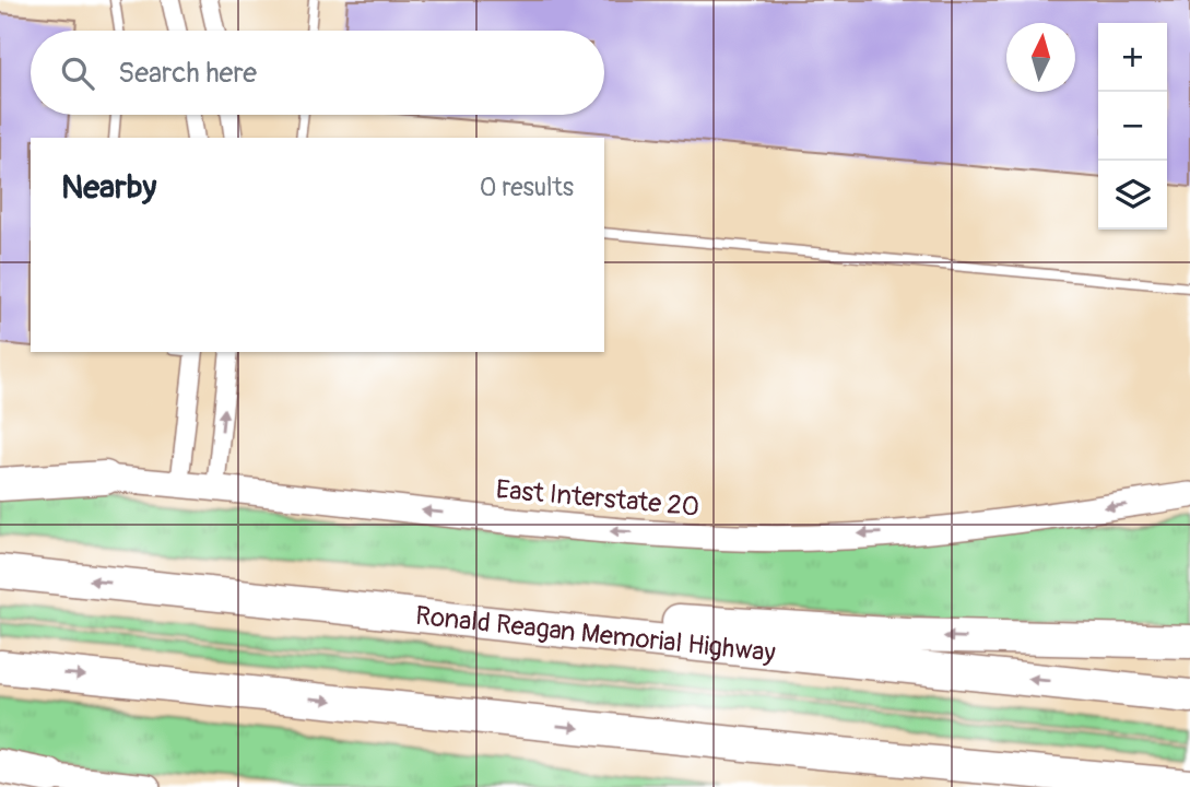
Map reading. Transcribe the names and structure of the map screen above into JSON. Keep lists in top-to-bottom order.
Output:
{
  "streets": {
    "highway": ["Ronald Reagan Memorial Highway"],
    "main road": ["East Interstate 20"]
  },
  "one_way": ["East Interstate 20"],
  "north": "top",
  "page": {
    "map_buttons": ["+", "−"],
    "search": "Search here",
    "heading": ["Nearby", "0 results"]
  }
}
